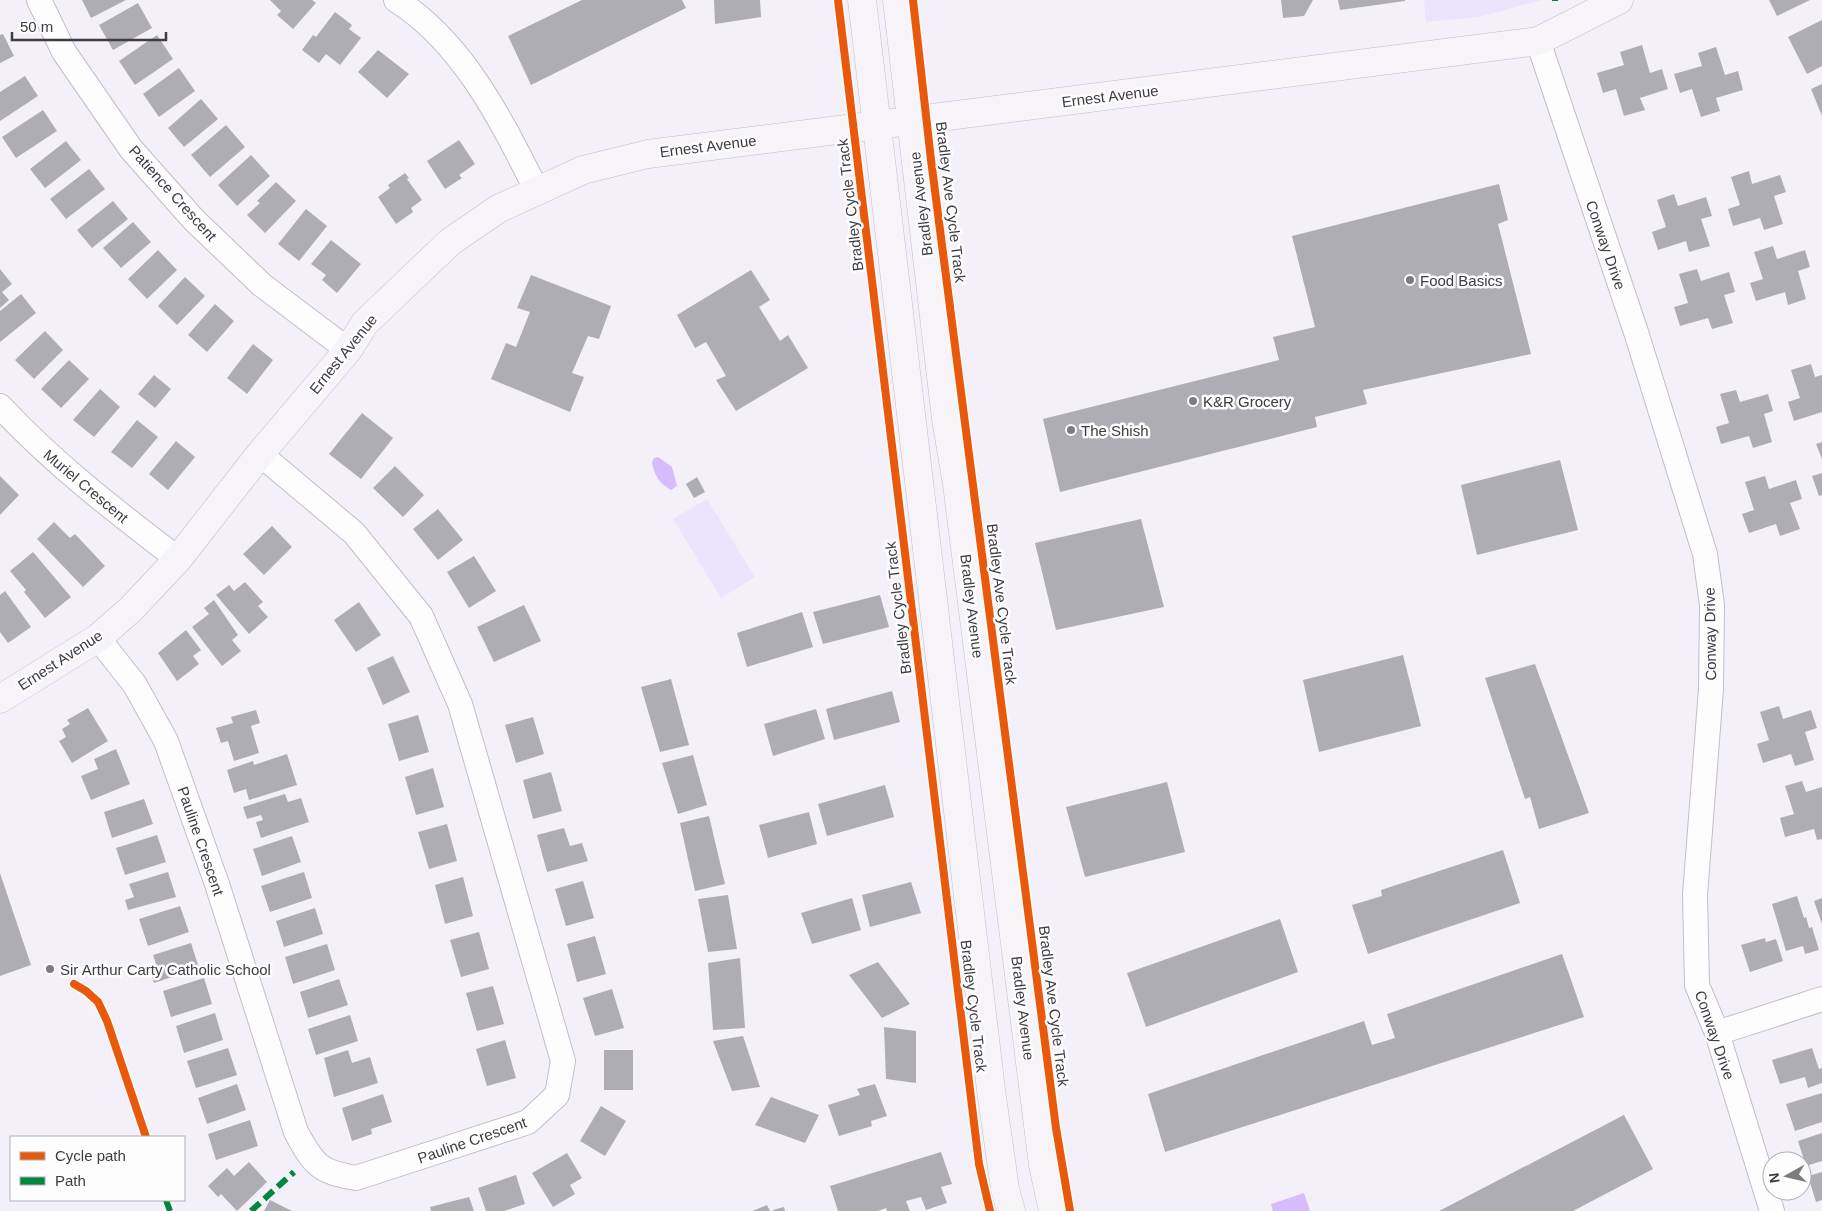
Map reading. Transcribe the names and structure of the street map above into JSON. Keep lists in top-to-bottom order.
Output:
{
  "streets": {
    "main road": ["Ernest Avenue", "Bradley Avenue"],
    "street": [
      "Patience Crescent",
      "Conway Drive",
      "Muriel Crescent",
      "Pauline Crescent"
    ],
    "cycle path": ["Bradley Ave Cycle Track", "Bradley Cycle Track"]
  },
  "crossings": [
    ["Ernest Avenue", "Patience Crescent"],
    ["Ernest Avenue", "Bradley Avenue"],
    ["Ernest Avenue", "Conway Drive"],
    ["Ernest Avenue", "Muriel Crescent"],
    ["Ernest Avenue", "Pauline Crescent"]
  ],
  "places": [
    "Food Basics",
    "K&R Grocery",
    "The Shish",
    "Sir Arthur Carty Catholic School"
  ],
  "legend": ["Cycle path", "Path"],
  "scale_bar": "50 m",
  "north": "left"
}
